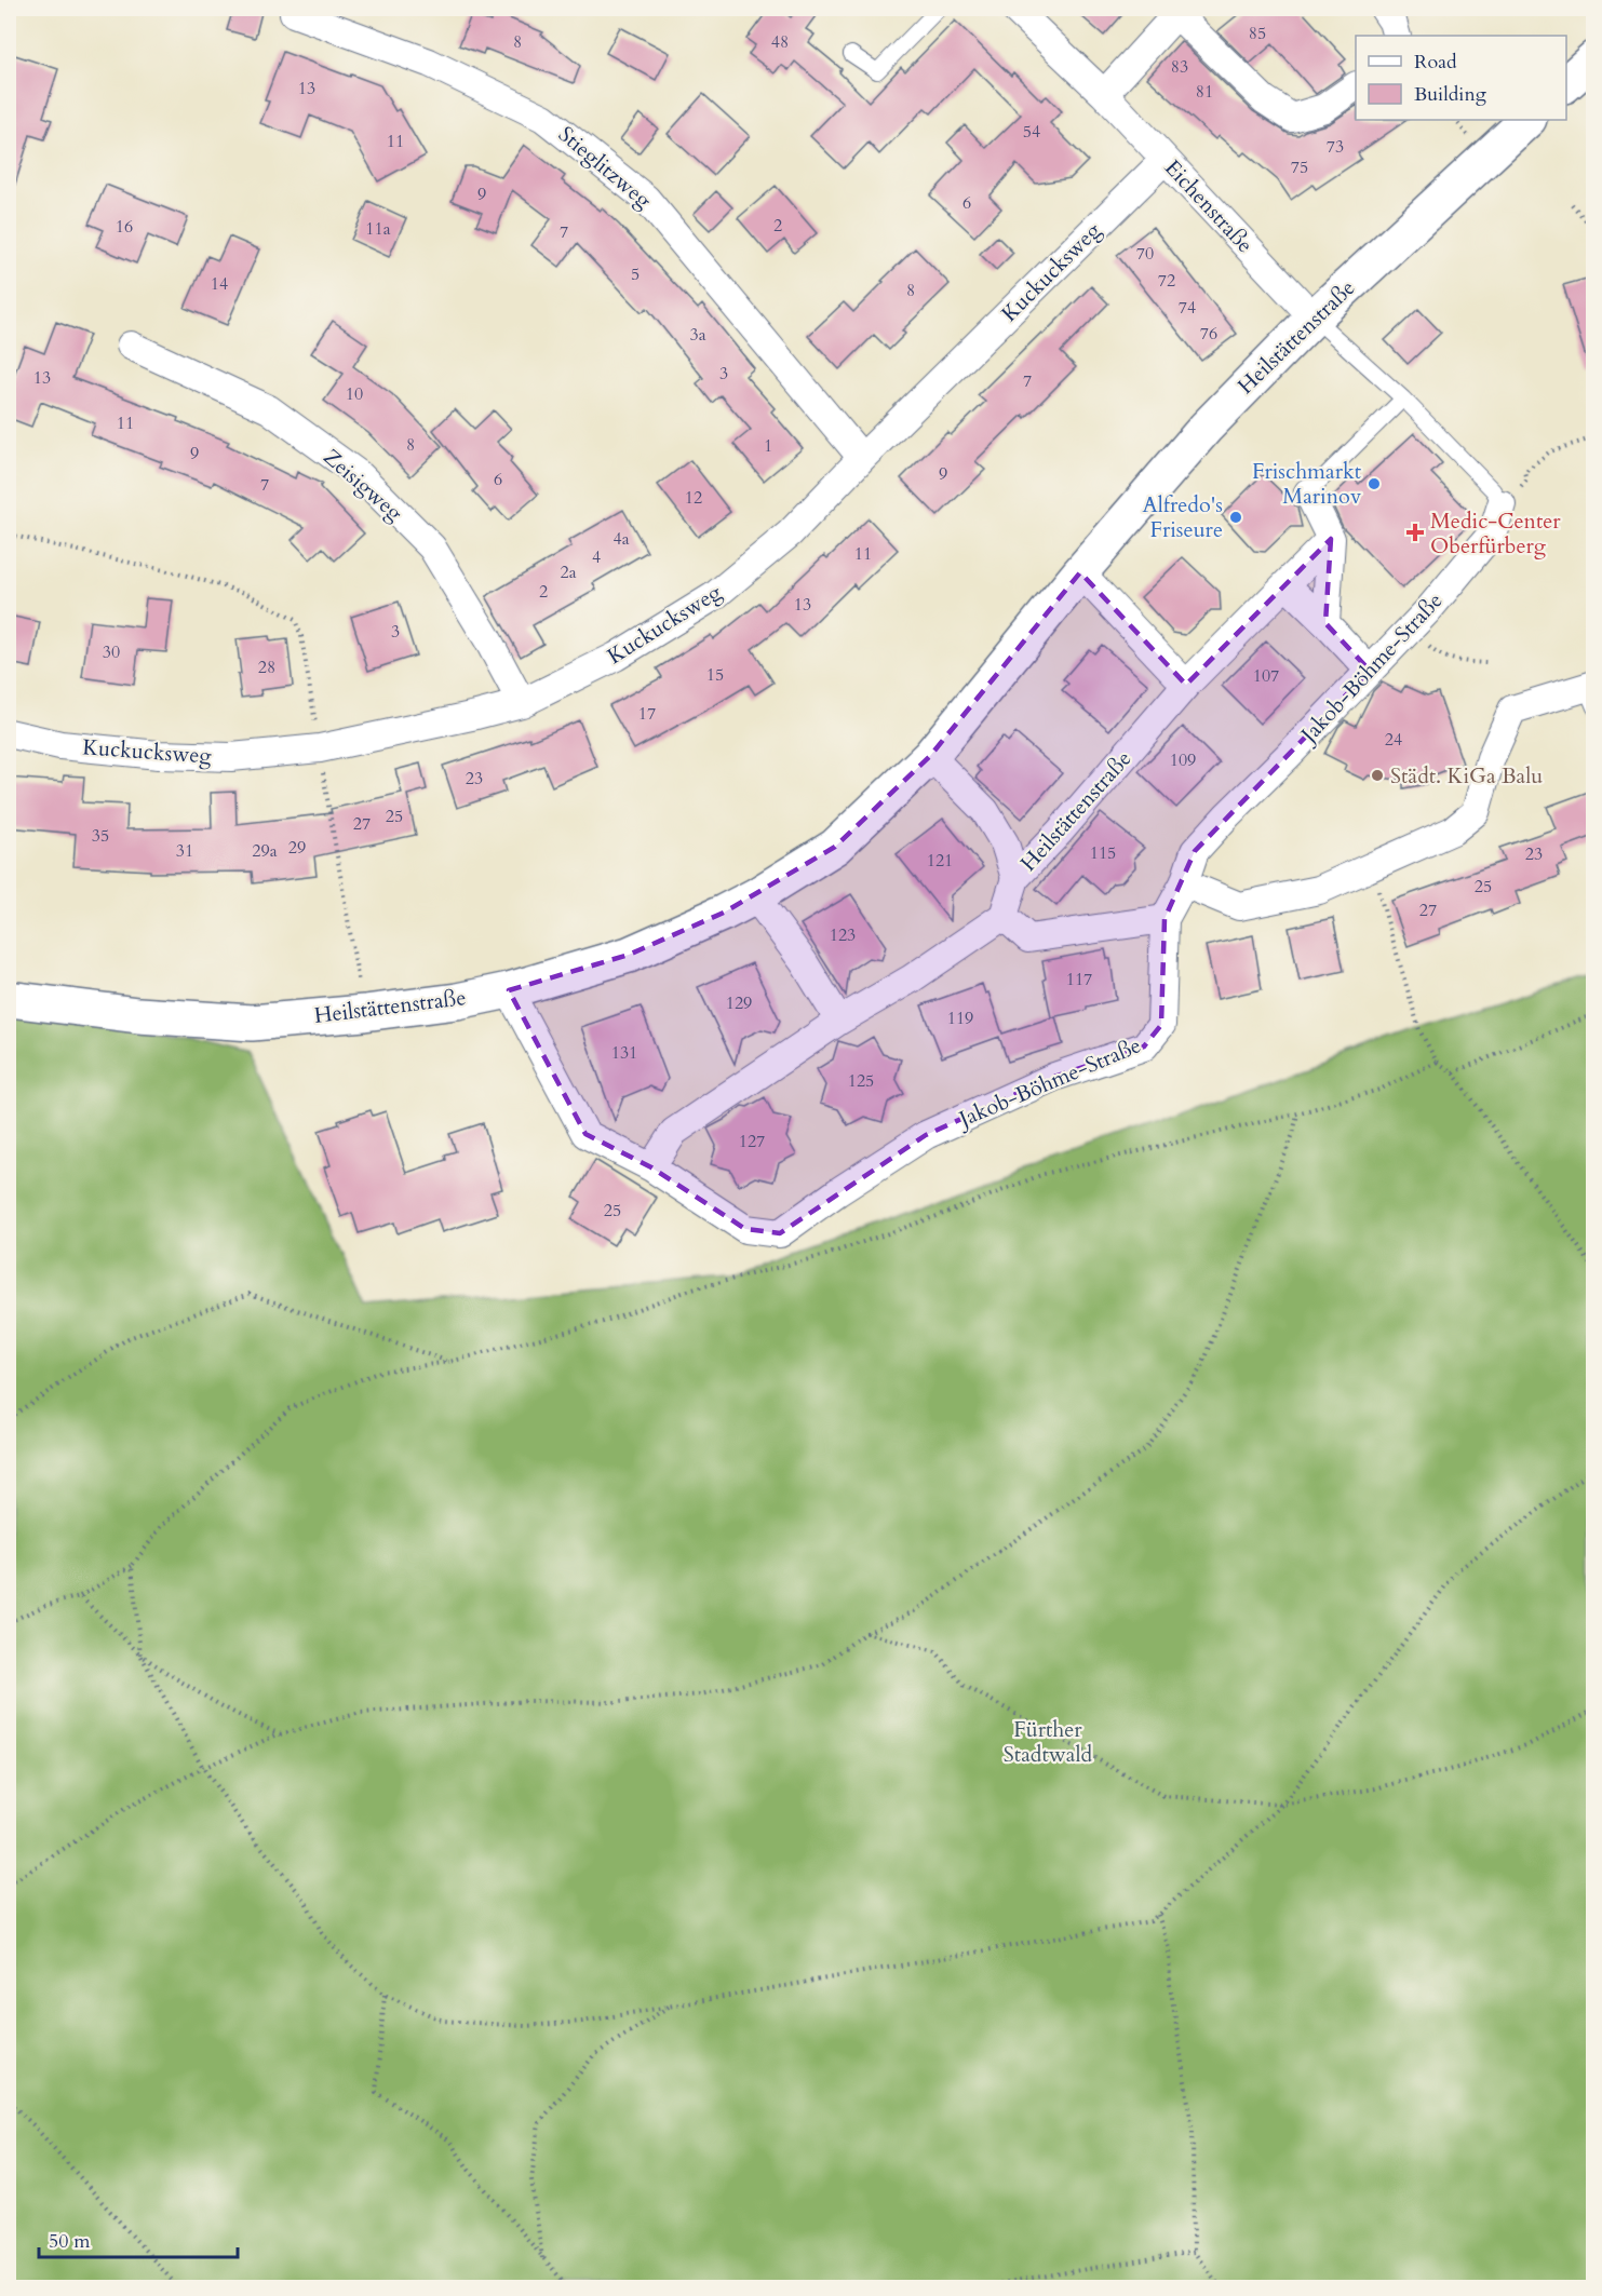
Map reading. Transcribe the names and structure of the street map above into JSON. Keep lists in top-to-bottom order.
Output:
{
  "streets": {
    "street": [
      "Stieglitzweg",
      "Eichenstraße",
      "Kuckucksweg",
      "Heilstättenstraße",
      "Zeisigweg",
      "Jakob-Böhme-Straße"
    ]
  },
  "crossings": [
    ["Stieglitzweg", "Kuckucksweg"],
    ["Eichenstraße", "Kuckucksweg"],
    ["Eichenstraße", "Heilstättenstraße"],
    ["Kuckucksweg", "Zeisigweg"],
    ["Heilstättenstraße", "Jakob-Böhme-Straße"]
  ],
  "parks": ["Fürther Stadtwald"],
  "places": {
    "other": ["Frischmarkt Marinov", "Alfredo's Friseure", "Städt. KiGa Balu"],
    "health": ["Medic-Center Oberfürberg"]
  },
  "house_numbers": [
    "85",
    "8",
    "48",
    "83",
    "13",
    "81",
    "54",
    "11",
    "73",
    "75",
    "9",
    "6",
    "2",
    "16",
    "11a",
    "7",
    "70",
    "5",
    "72",
    "14",
    "8",
    "74",
    "76",
    "3a",
    "3",
    "13",
    "7",
    "10",
    "11",
    "8",
    "1",
    "9",
    "9",
    "6",
    "7",
    "12",
    "4a",
    "11",
    "4",
    "2a",
    "2",
    "13",
    "3",
    "30",
    "28",
    "15",
    "107",
    "17",
    "24",
    "109",
    "23",
    "25",
    "27",
    "35",
    "29",
    "31",
    "29a",
    "115",
    "23",
    "121",
    "25",
    "27",
    "123",
    "117",
    "129",
    "119",
    "131",
    "125",
    "127",
    "25"
  ],
  "legend": ["Road", "Building"],
  "scale_bar": "50 m"
}
